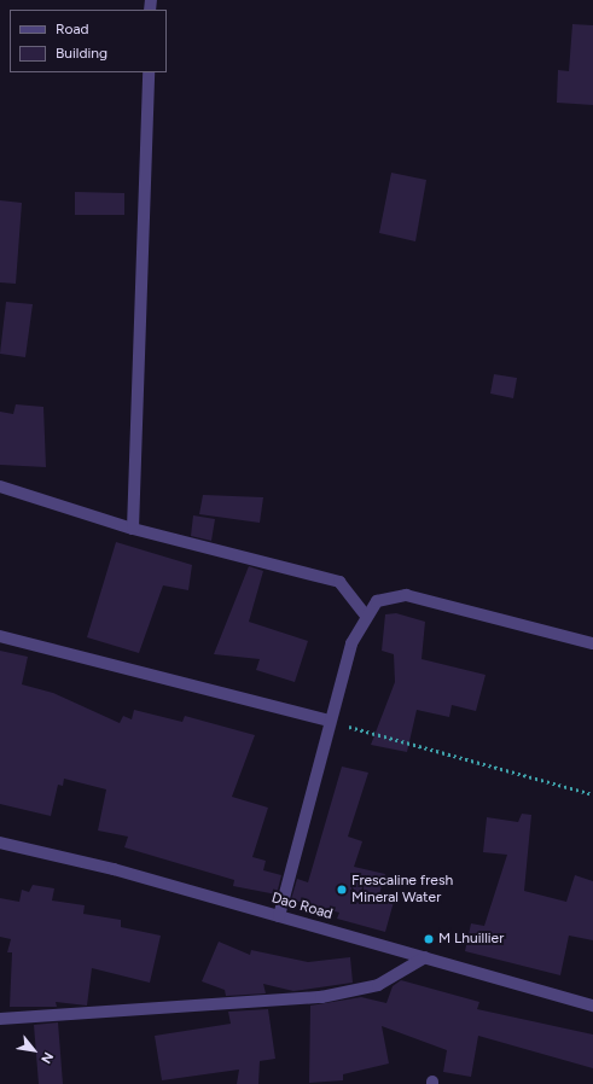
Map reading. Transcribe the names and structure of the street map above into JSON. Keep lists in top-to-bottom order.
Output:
{
  "streets": {
    "street": ["Dao Road"]
  },
  "places": ["Frescaline fresh Mineral Water", "M Lhuillier"],
  "legend": ["Road", "Building"],
  "north": "bottom right"
}
